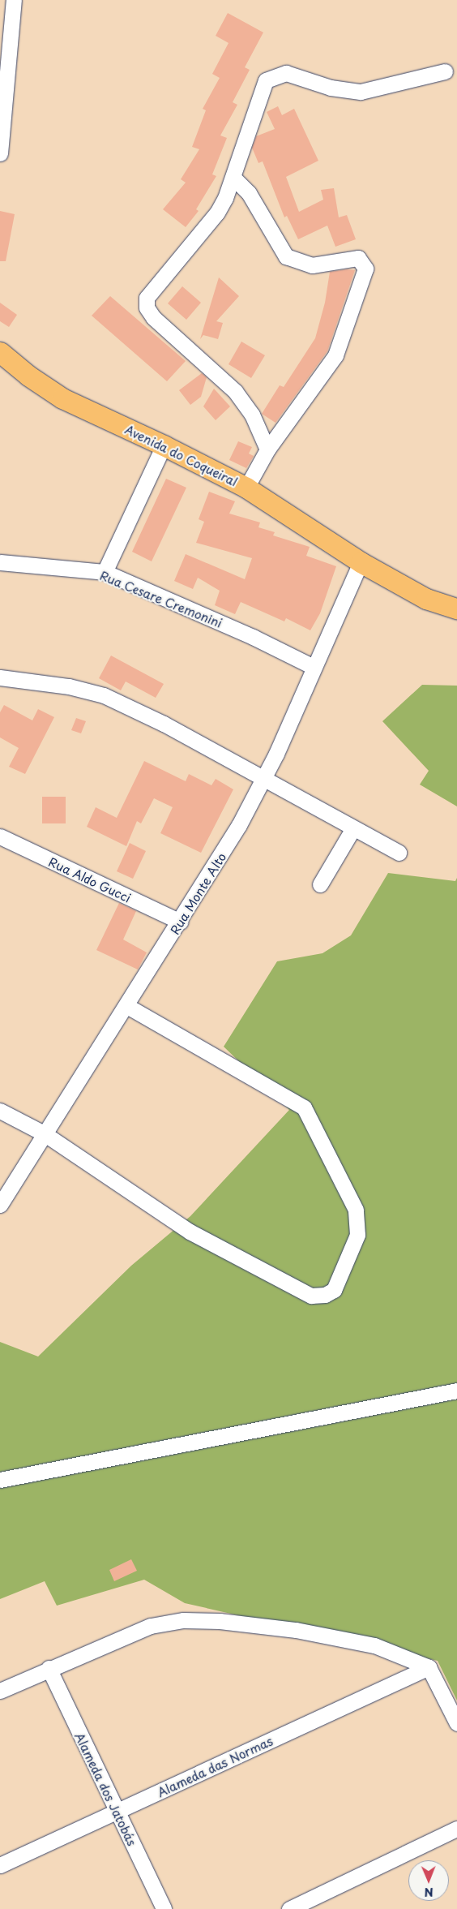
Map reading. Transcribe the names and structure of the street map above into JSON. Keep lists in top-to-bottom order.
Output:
{
  "streets": {
    "main road": ["Avenida do Coqueiral"],
    "street": [
      "Rua Cesare Cremonini",
      "Rua Aldo Gucci",
      "Rua Monte Alto",
      "Alameda das Normas",
      "Alameda dos Jatobás"
    ]
  },
  "crossings": [
    ["Avenida do Coqueiral", "Rua Monte Alto"],
    ["Rua Cesare Cremonini", "Rua Monte Alto"],
    ["Rua Aldo Gucci", "Rua Monte Alto"],
    ["Alameda das Normas", "Alameda dos Jatobás"]
  ],
  "north": "bottom"
}
